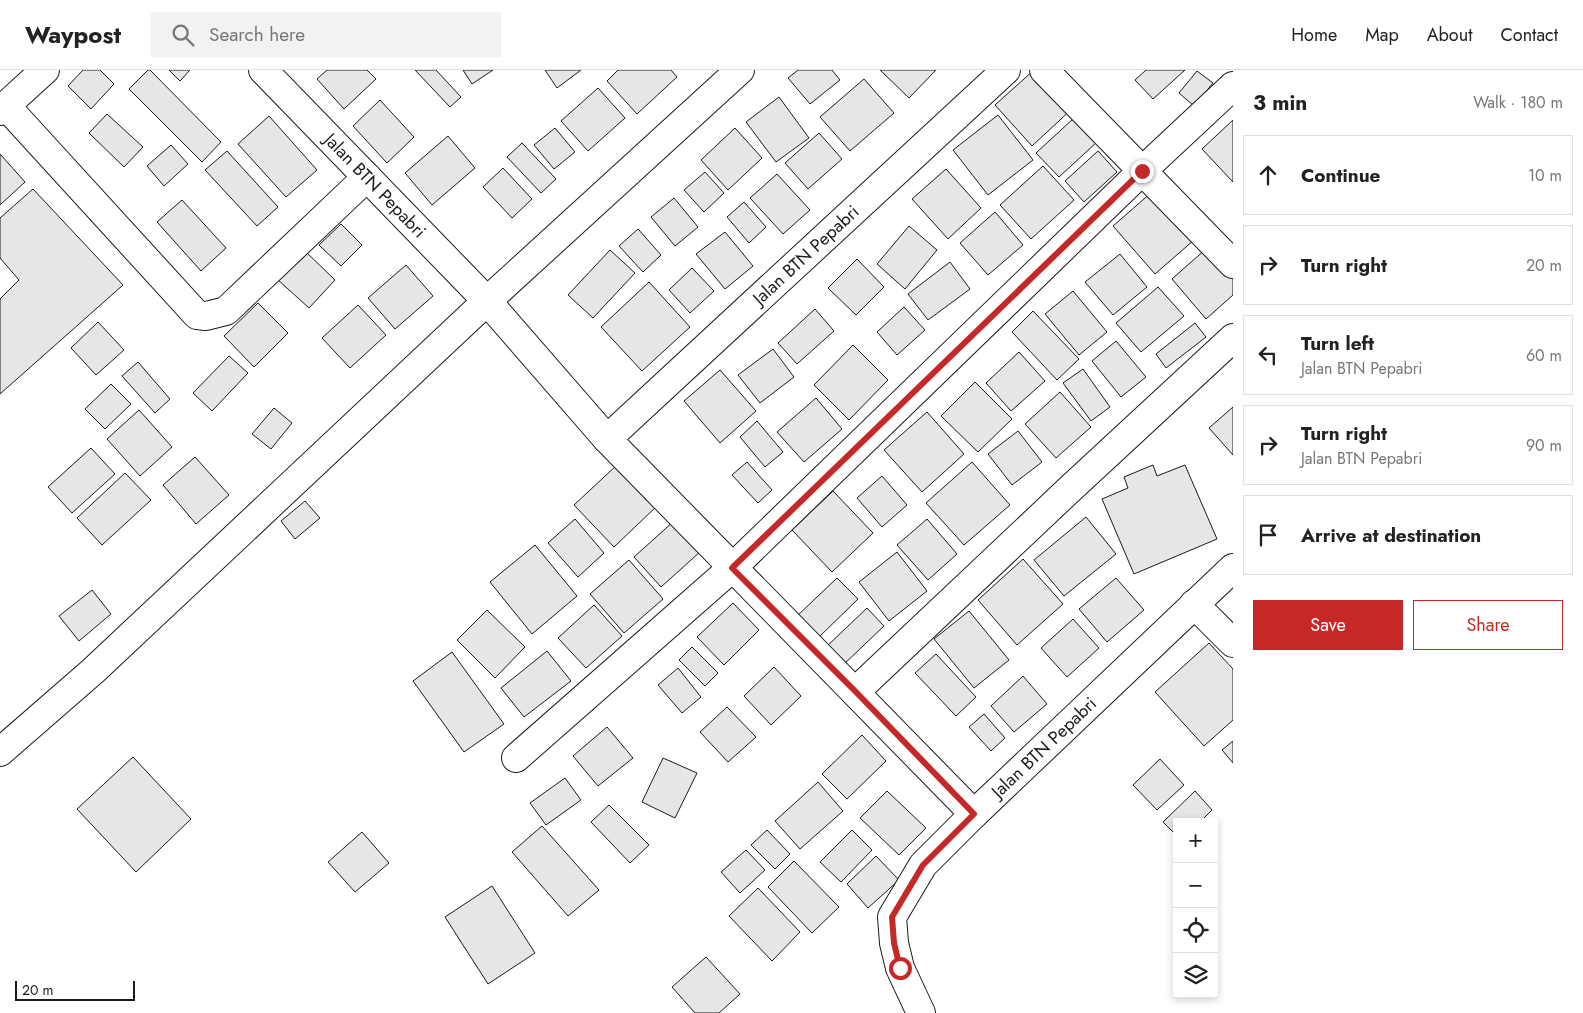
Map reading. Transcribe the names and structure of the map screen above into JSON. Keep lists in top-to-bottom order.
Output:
{
  "streets": {
    "street": ["Jalan BTN Pepabri"]
  },
  "scale_bar": "20 m",
  "page": {
    "header": "Waypost",
    "search": "Search here",
    "nav": [
      "Home",
      "Map",
      "About",
      "Contact"
    ],
    "heading": ["3 min", "Walk · 180 m"],
    "list": [
      ["Continue", "10 m"],
      ["Turn right", "20 m"],
      ["Turn left", "Jalan BTN Pepabri", "60 m"],
      ["Turn right", "Jalan BTN Pepabri", "90 m"],
      "Arrive at destination"
    ],
    "buttons": ["Save", "Share"],
    "map_buttons": ["+", "−"],
    "scale": "20 m"
  }
}
